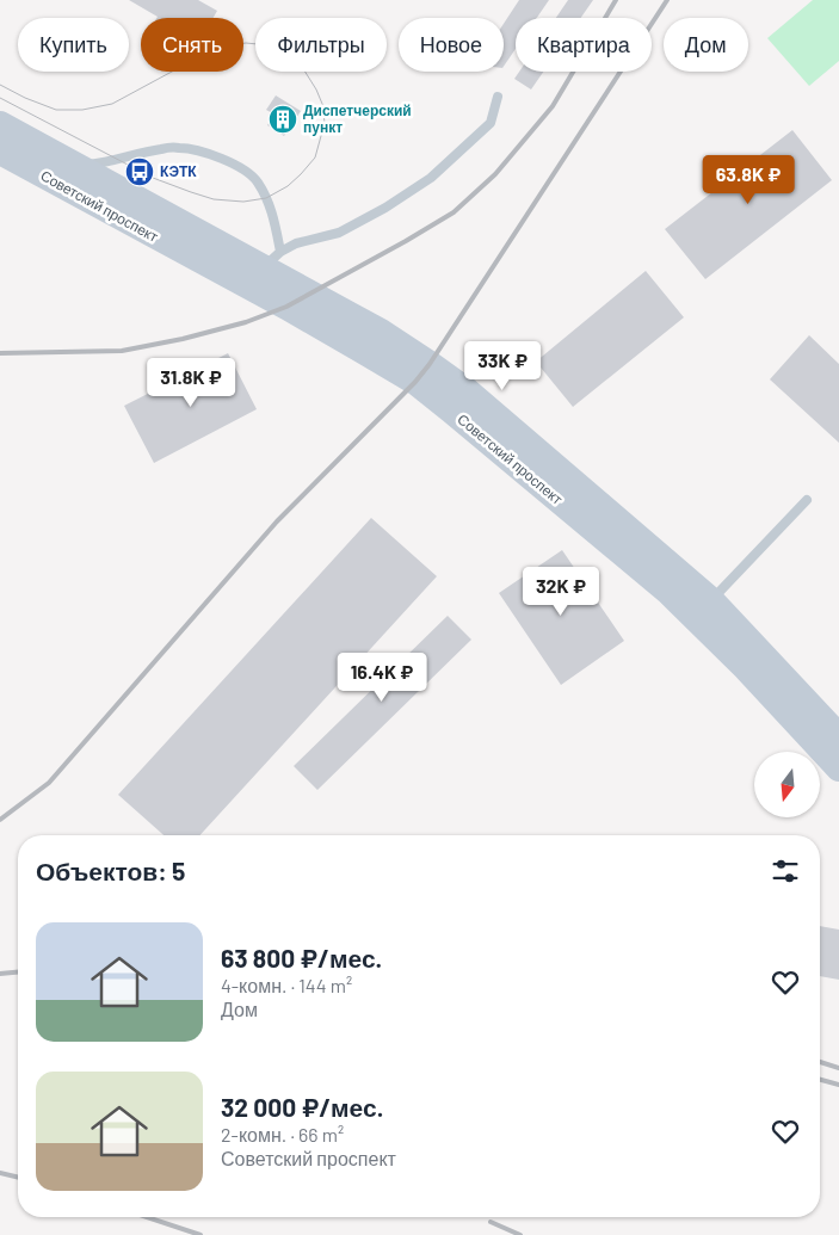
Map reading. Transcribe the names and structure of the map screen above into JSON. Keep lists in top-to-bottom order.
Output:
{
  "streets": {
    "main road": ["Советский проспект"]
  },
  "places": {
    "building": ["Диспетчерский пункт"],
    "bus stop": ["КЭТК"]
  },
  "north": "bottom",
  "page": {
    "chip": [
      "Купить",
      "Снять",
      "Фильтры",
      "Новое",
      "Квартира",
      "Дом"
    ],
    "price": [
      "63.8K ₽",
      "33K ₽",
      "31.8K ₽",
      "32K ₽",
      "16.4K ₽"
    ],
    "heading": "Объектов: 5",
    "list": [
      {
        "name": "63 800 ₽/мес.",
        "note": "4-комн. · 144 m² · Дом"
      },
      {
        "name": "32 000 ₽/мес.",
        "note": "2-комн. · 66 m² · Советский проспект"
      }
    ]
  }
}
